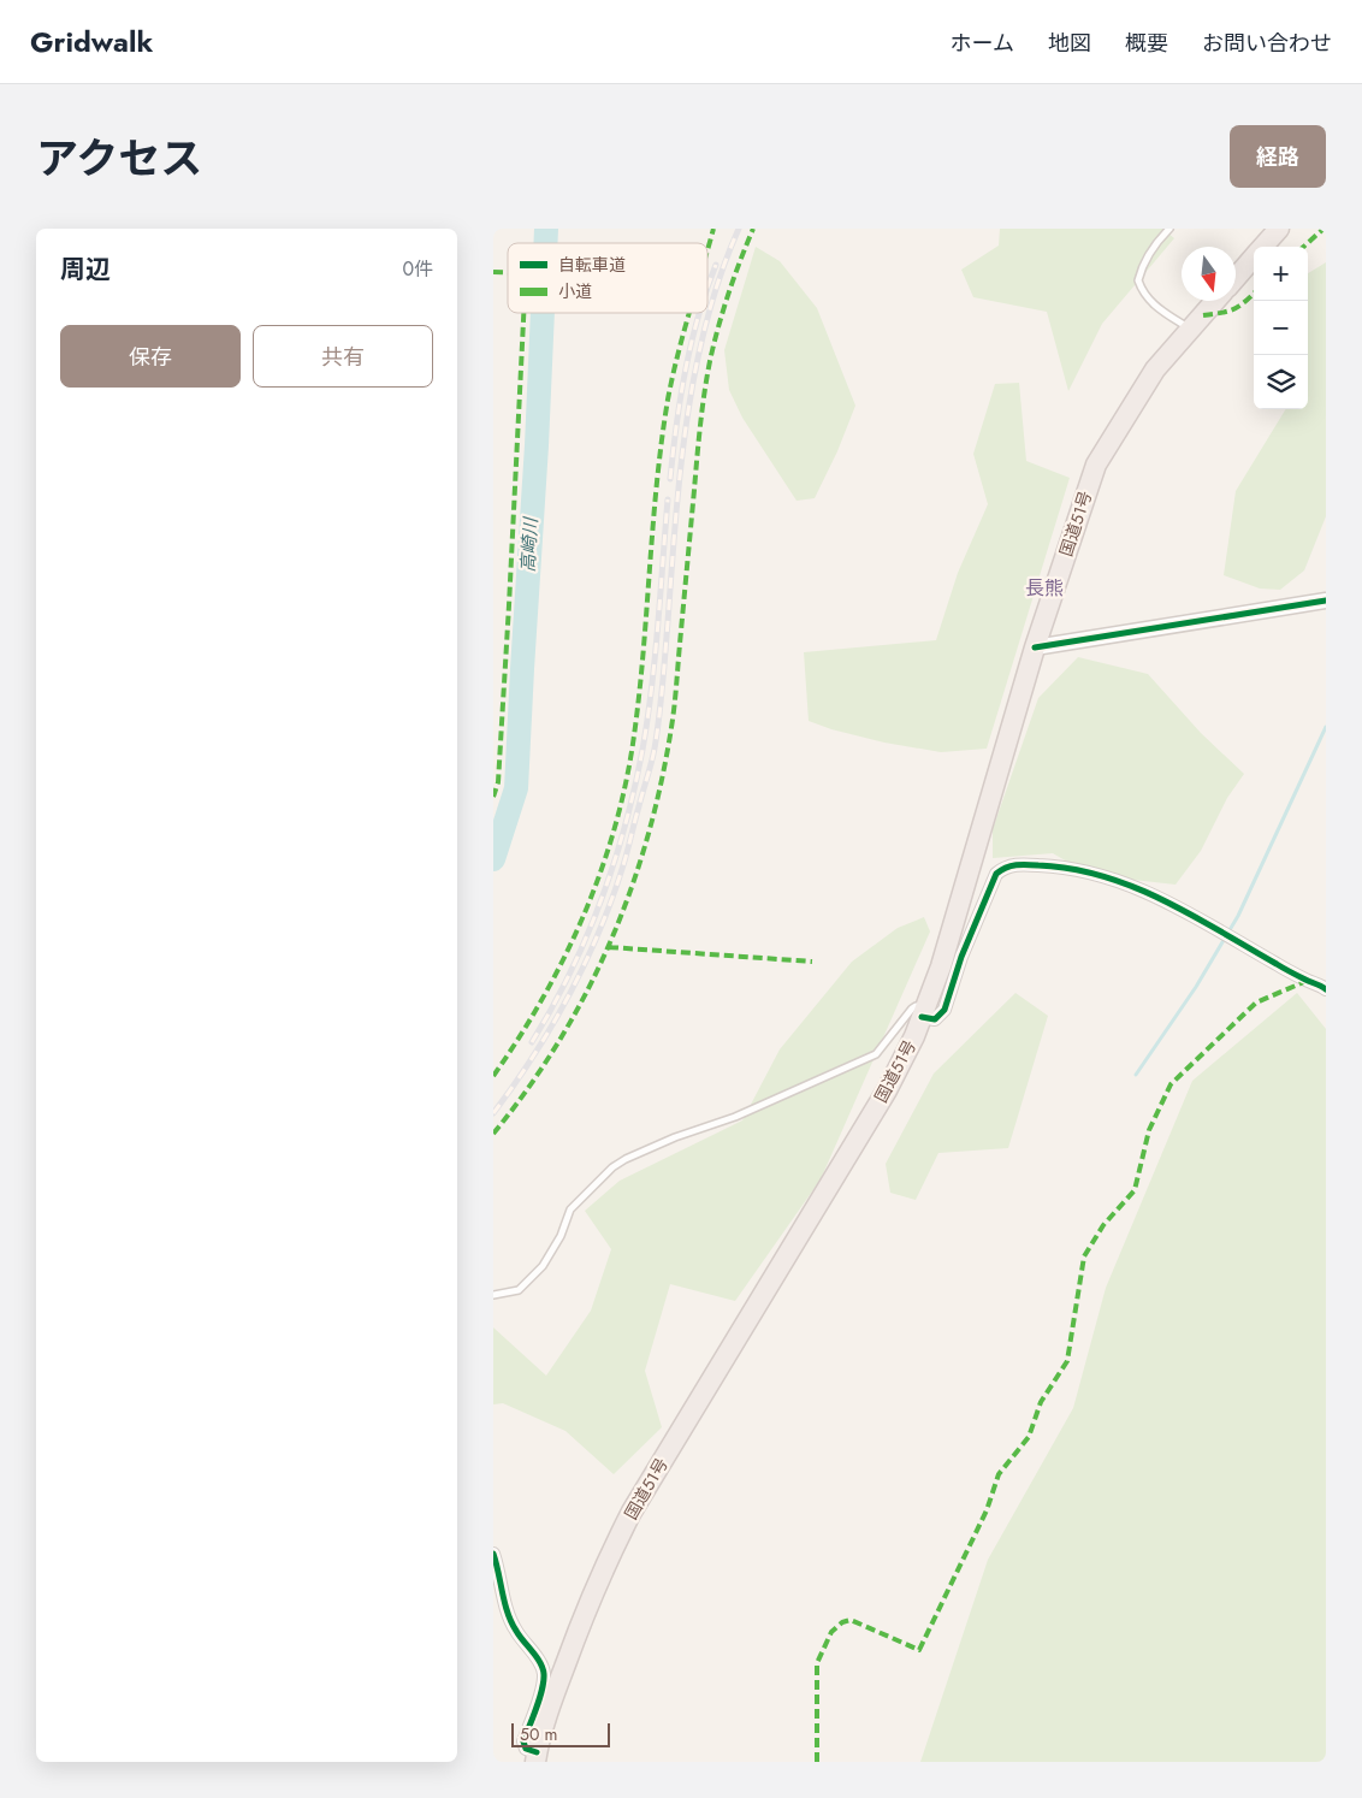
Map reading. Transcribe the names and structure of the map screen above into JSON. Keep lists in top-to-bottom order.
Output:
{
  "streets": {
    "highway": ["国道51号"]
  },
  "districts": ["長熊"],
  "water": ["高崎川"],
  "legend": ["自転車道", "小道"],
  "scale_bar": "50 m",
  "north": "bottom",
  "page": {
    "header": "Gridwalk",
    "nav": [
      "ホーム",
      "地図",
      "概要",
      "お問い合わせ"
    ],
    "title": "アクセス",
    "buttons": [
      "経路",
      ["保存", "共有"]
    ],
    "heading": ["周辺", "0件"],
    "map_buttons": ["+", "−"],
    "scale": "50 m"
  }
}
